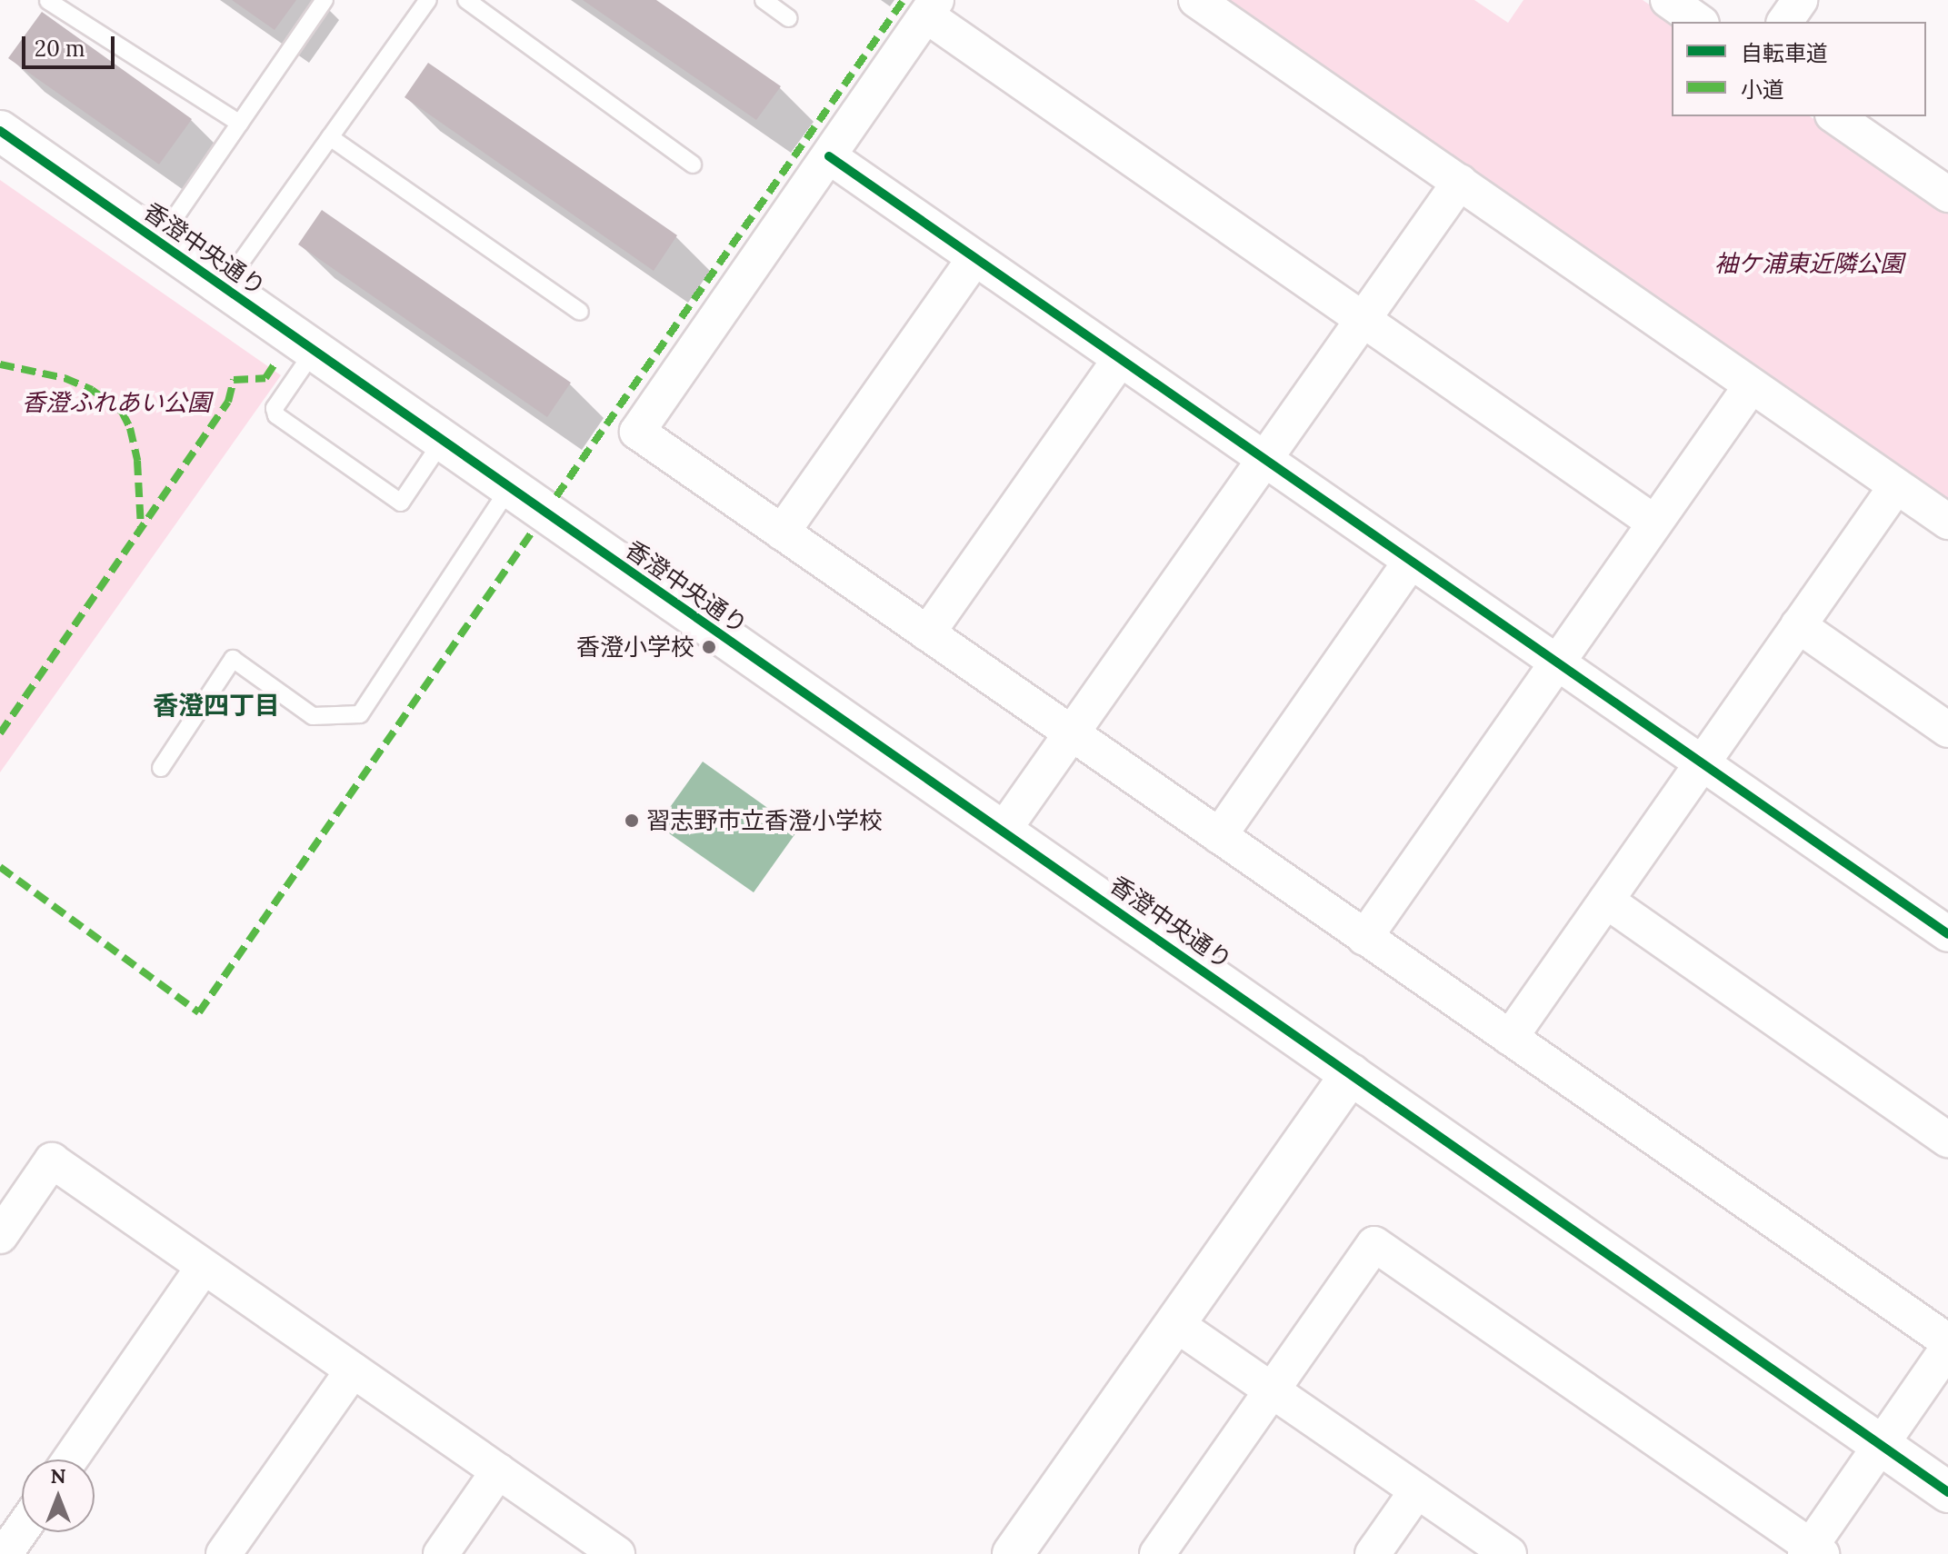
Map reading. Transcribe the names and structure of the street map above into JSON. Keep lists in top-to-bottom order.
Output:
{
  "streets": {
    "street": ["香澄中央通り"]
  },
  "districts": ["香澄四丁目"],
  "parks": ["袖ケ浦東近隣公園", "香澄ふれあい公園"],
  "places": ["香澄小学校", "習志野市立香澄小学校"],
  "legend": ["自転車道", "小道"],
  "scale_bar": "20 m",
  "north": "top"
}
